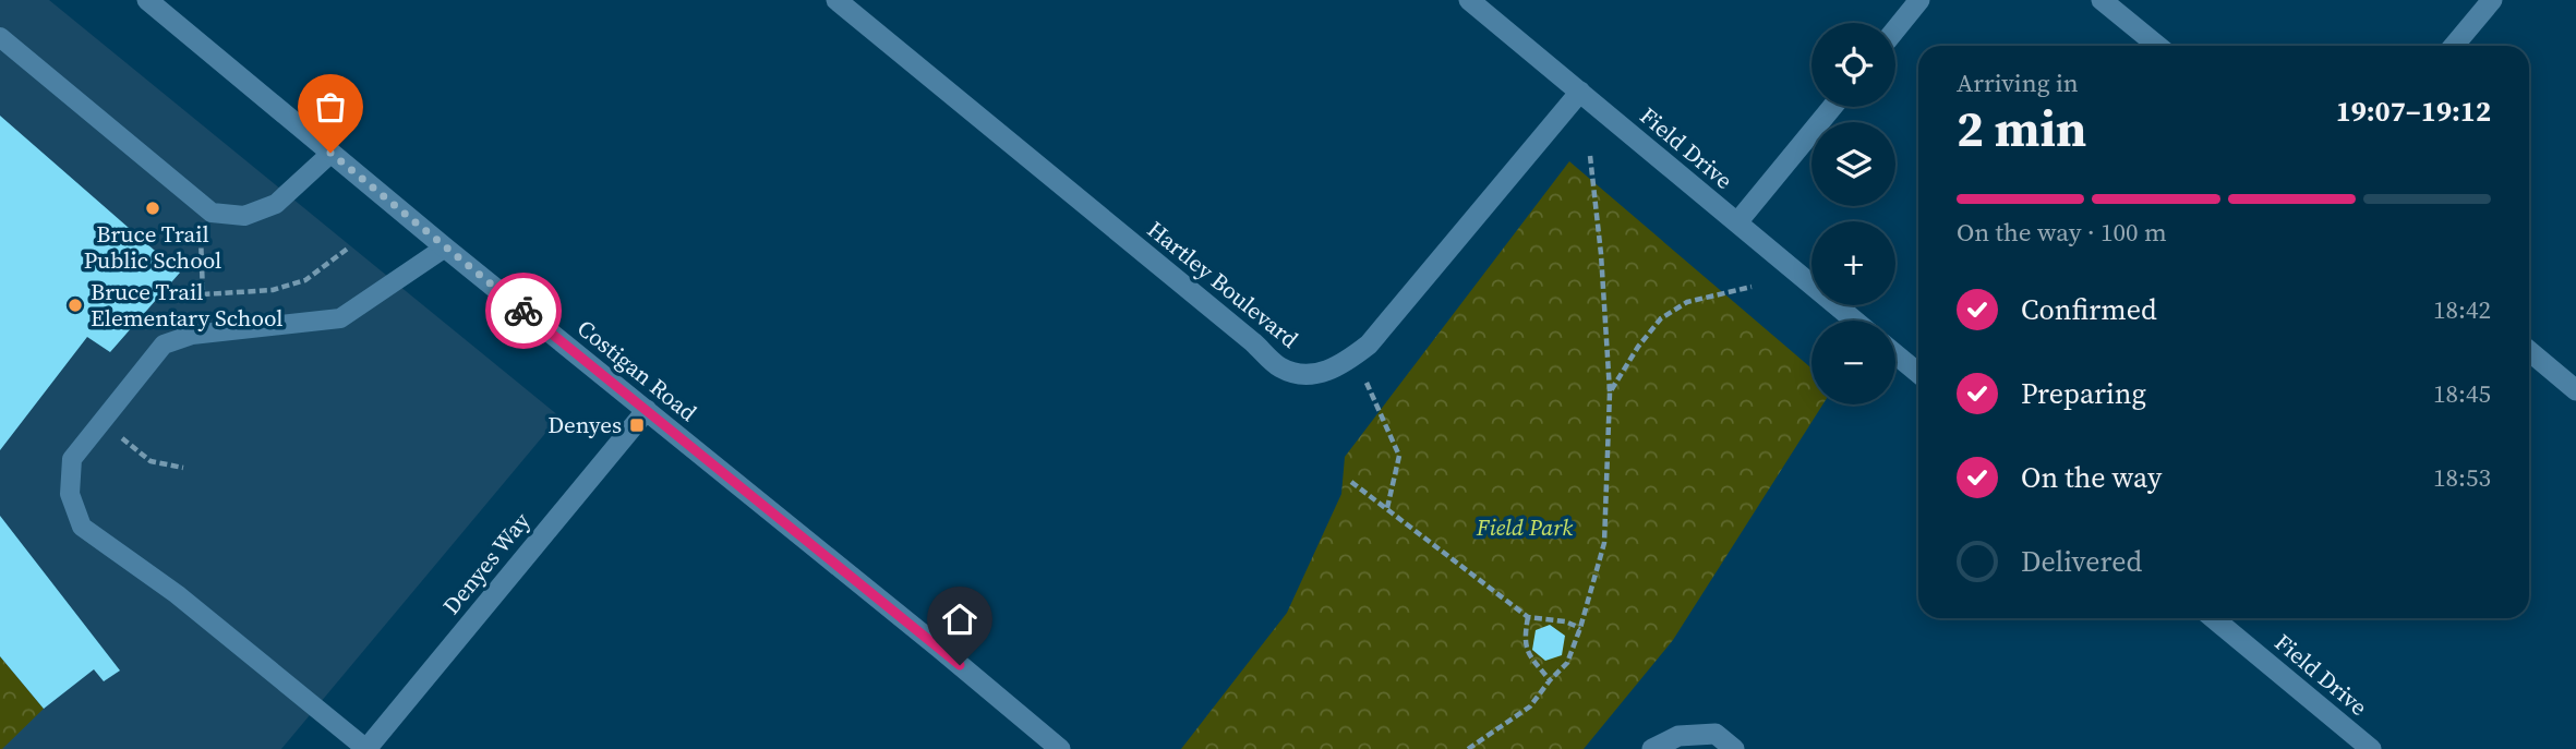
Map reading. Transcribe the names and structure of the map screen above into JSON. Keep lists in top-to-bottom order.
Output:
{
  "streets": {
    "street": [
      "Field Drive",
      "Hartley Boulevard",
      "Costigan Road",
      "Denyes Way"
    ]
  },
  "crossings": [
    ["Field Drive", "Hartley Boulevard"],
    ["Costigan Road", "Denyes Way"]
  ],
  "parks": ["Field Park"],
  "places": {
    "other": ["Bruce Trail Public School", "Bruce Trail Elementary School"],
    "transit": ["Denyes"]
  },
  "page": {
    "map_buttons": ["+", "−"],
    "heading": ["2 min", "Arriving in", "19:07–19:12"],
    "bar": "On the way · 100 m",
    "list": [
      ["Confirmed", "18:42"],
      ["Preparing", "18:45"],
      ["On the way", "18:53"],
      "Delivered"
    ]
  }
}
